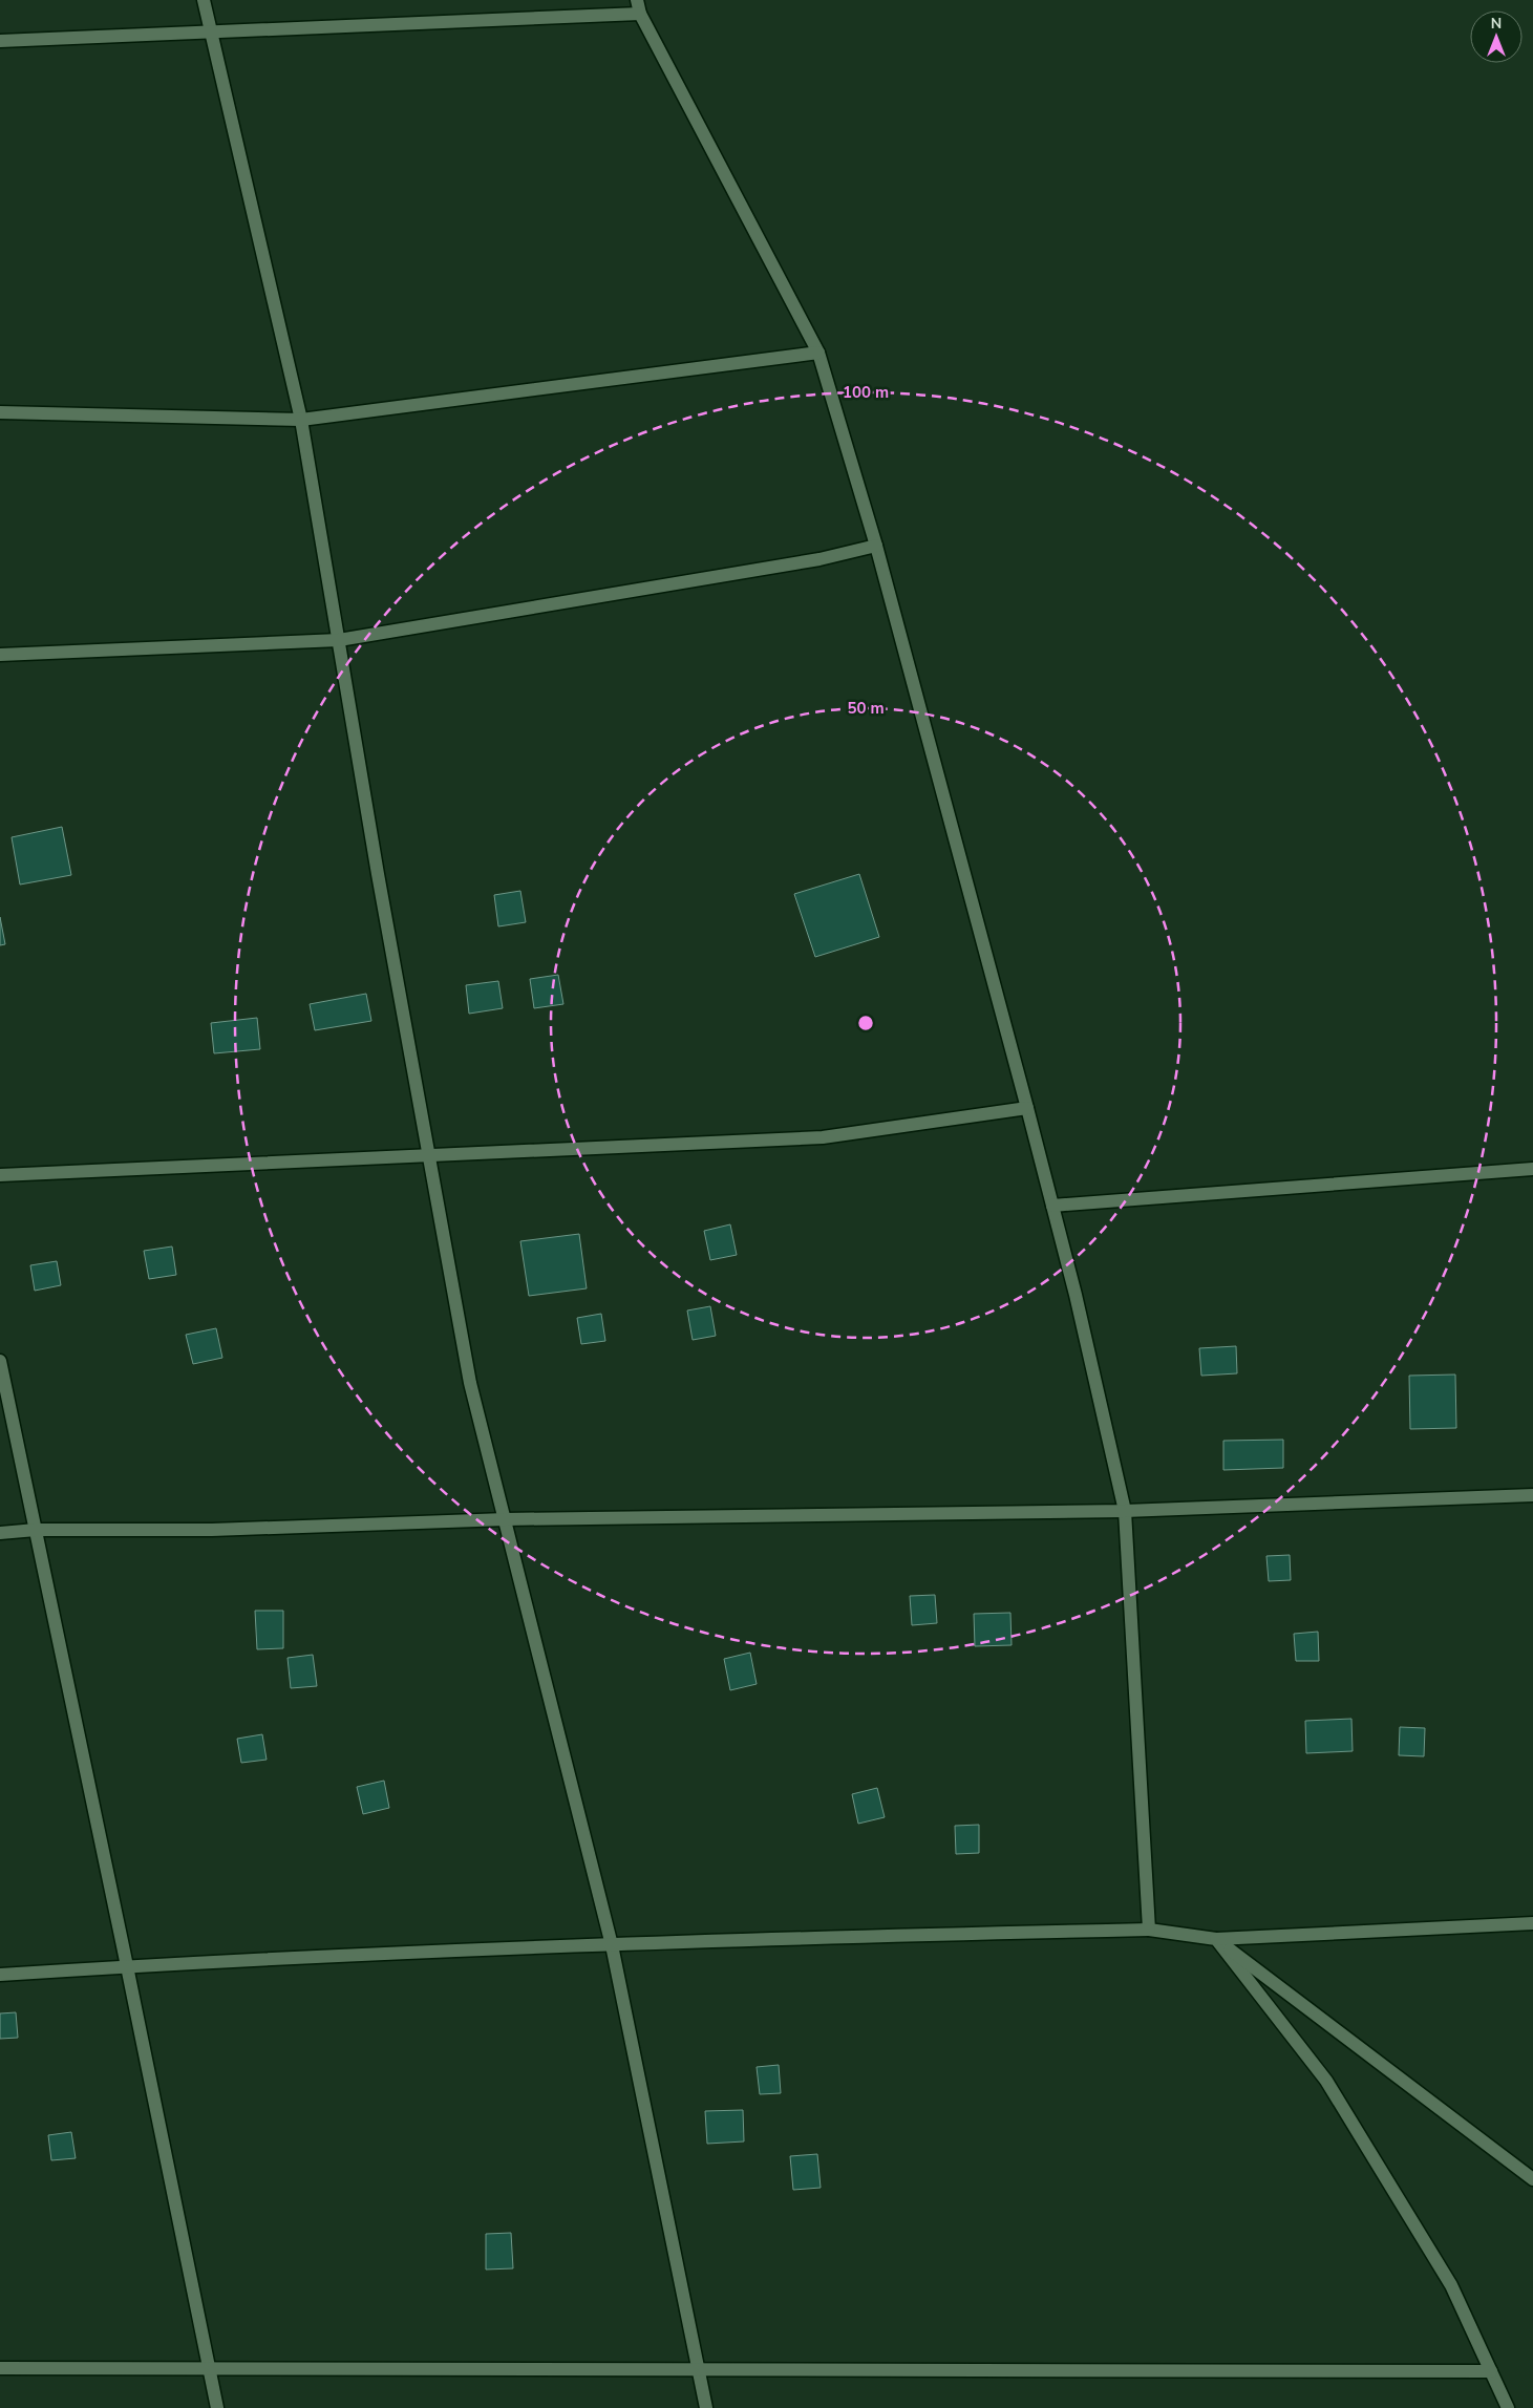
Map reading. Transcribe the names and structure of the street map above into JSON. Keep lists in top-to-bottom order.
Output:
{
  "north": "top",
  "rings": ["100 m", "50 m"]
}
